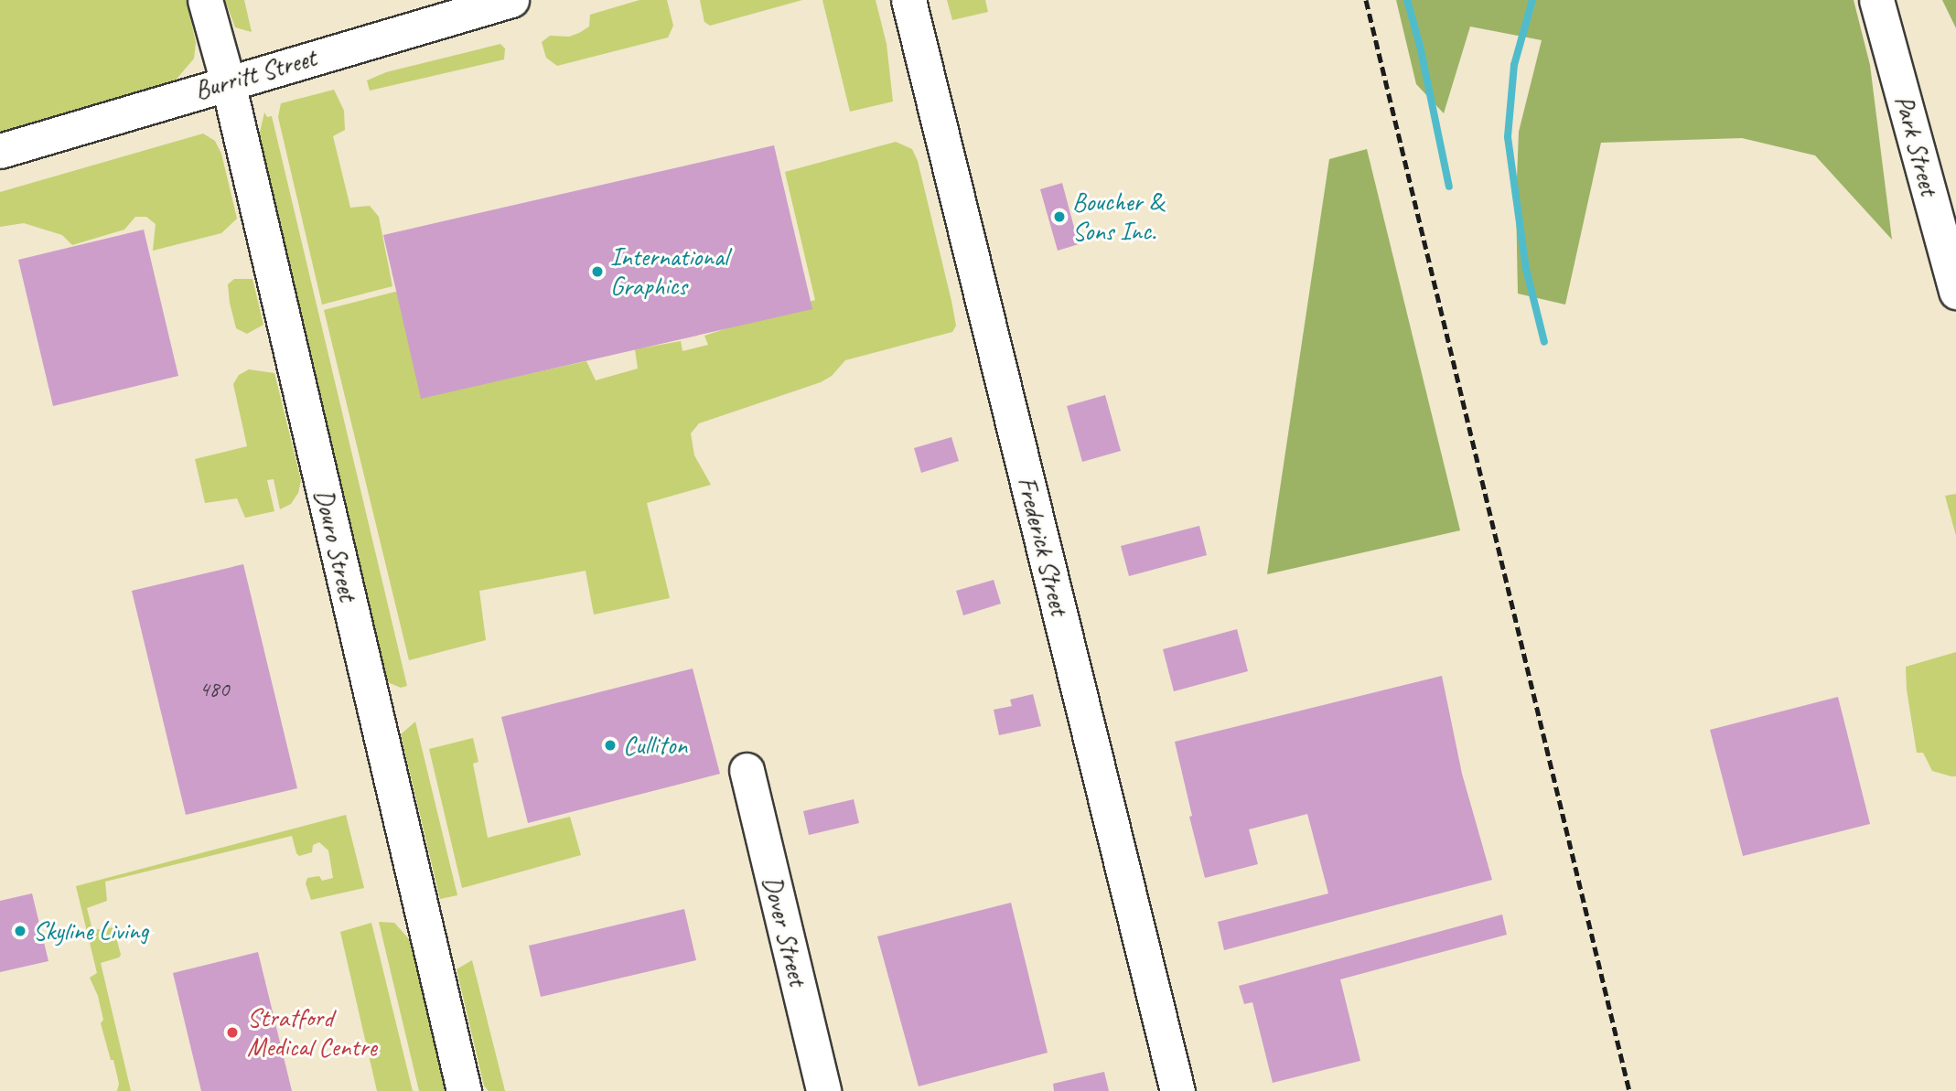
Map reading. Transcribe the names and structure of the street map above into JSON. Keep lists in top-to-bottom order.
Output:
{
  "streets": {
    "street": [
      "Burritt Street",
      "Park Street",
      "Douro Street",
      "Frederick Street",
      "Dover Street"
    ]
  },
  "crossings": [
    ["Burritt Street", "Douro Street"]
  ],
  "places": [
    "Boucher & Sons Inc.",
    "International Graphics",
    "Culliton",
    "Skyline Living",
    "Stratford Medical Centre"
  ],
  "house_numbers": ["480"]
}
